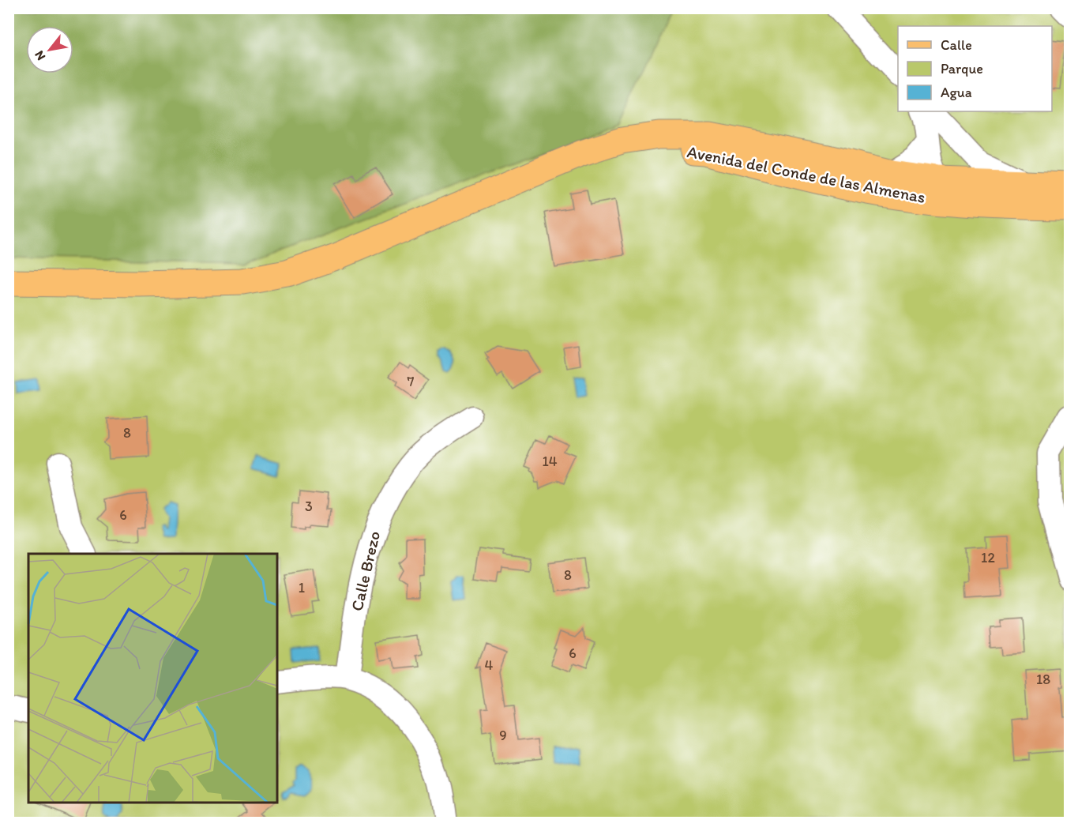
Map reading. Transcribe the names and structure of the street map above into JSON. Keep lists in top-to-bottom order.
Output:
{
  "streets": {
    "main road": ["Avenida del Conde de las Almenas"],
    "street": ["Calle Brezo"]
  },
  "house_numbers": [
    "7",
    "8",
    "14",
    "3",
    "6",
    "12",
    "8",
    "1",
    "6",
    "4",
    "18",
    "9"
  ],
  "legend": ["Calle", "Parque", "Agua"],
  "north": "bottom left"
}
